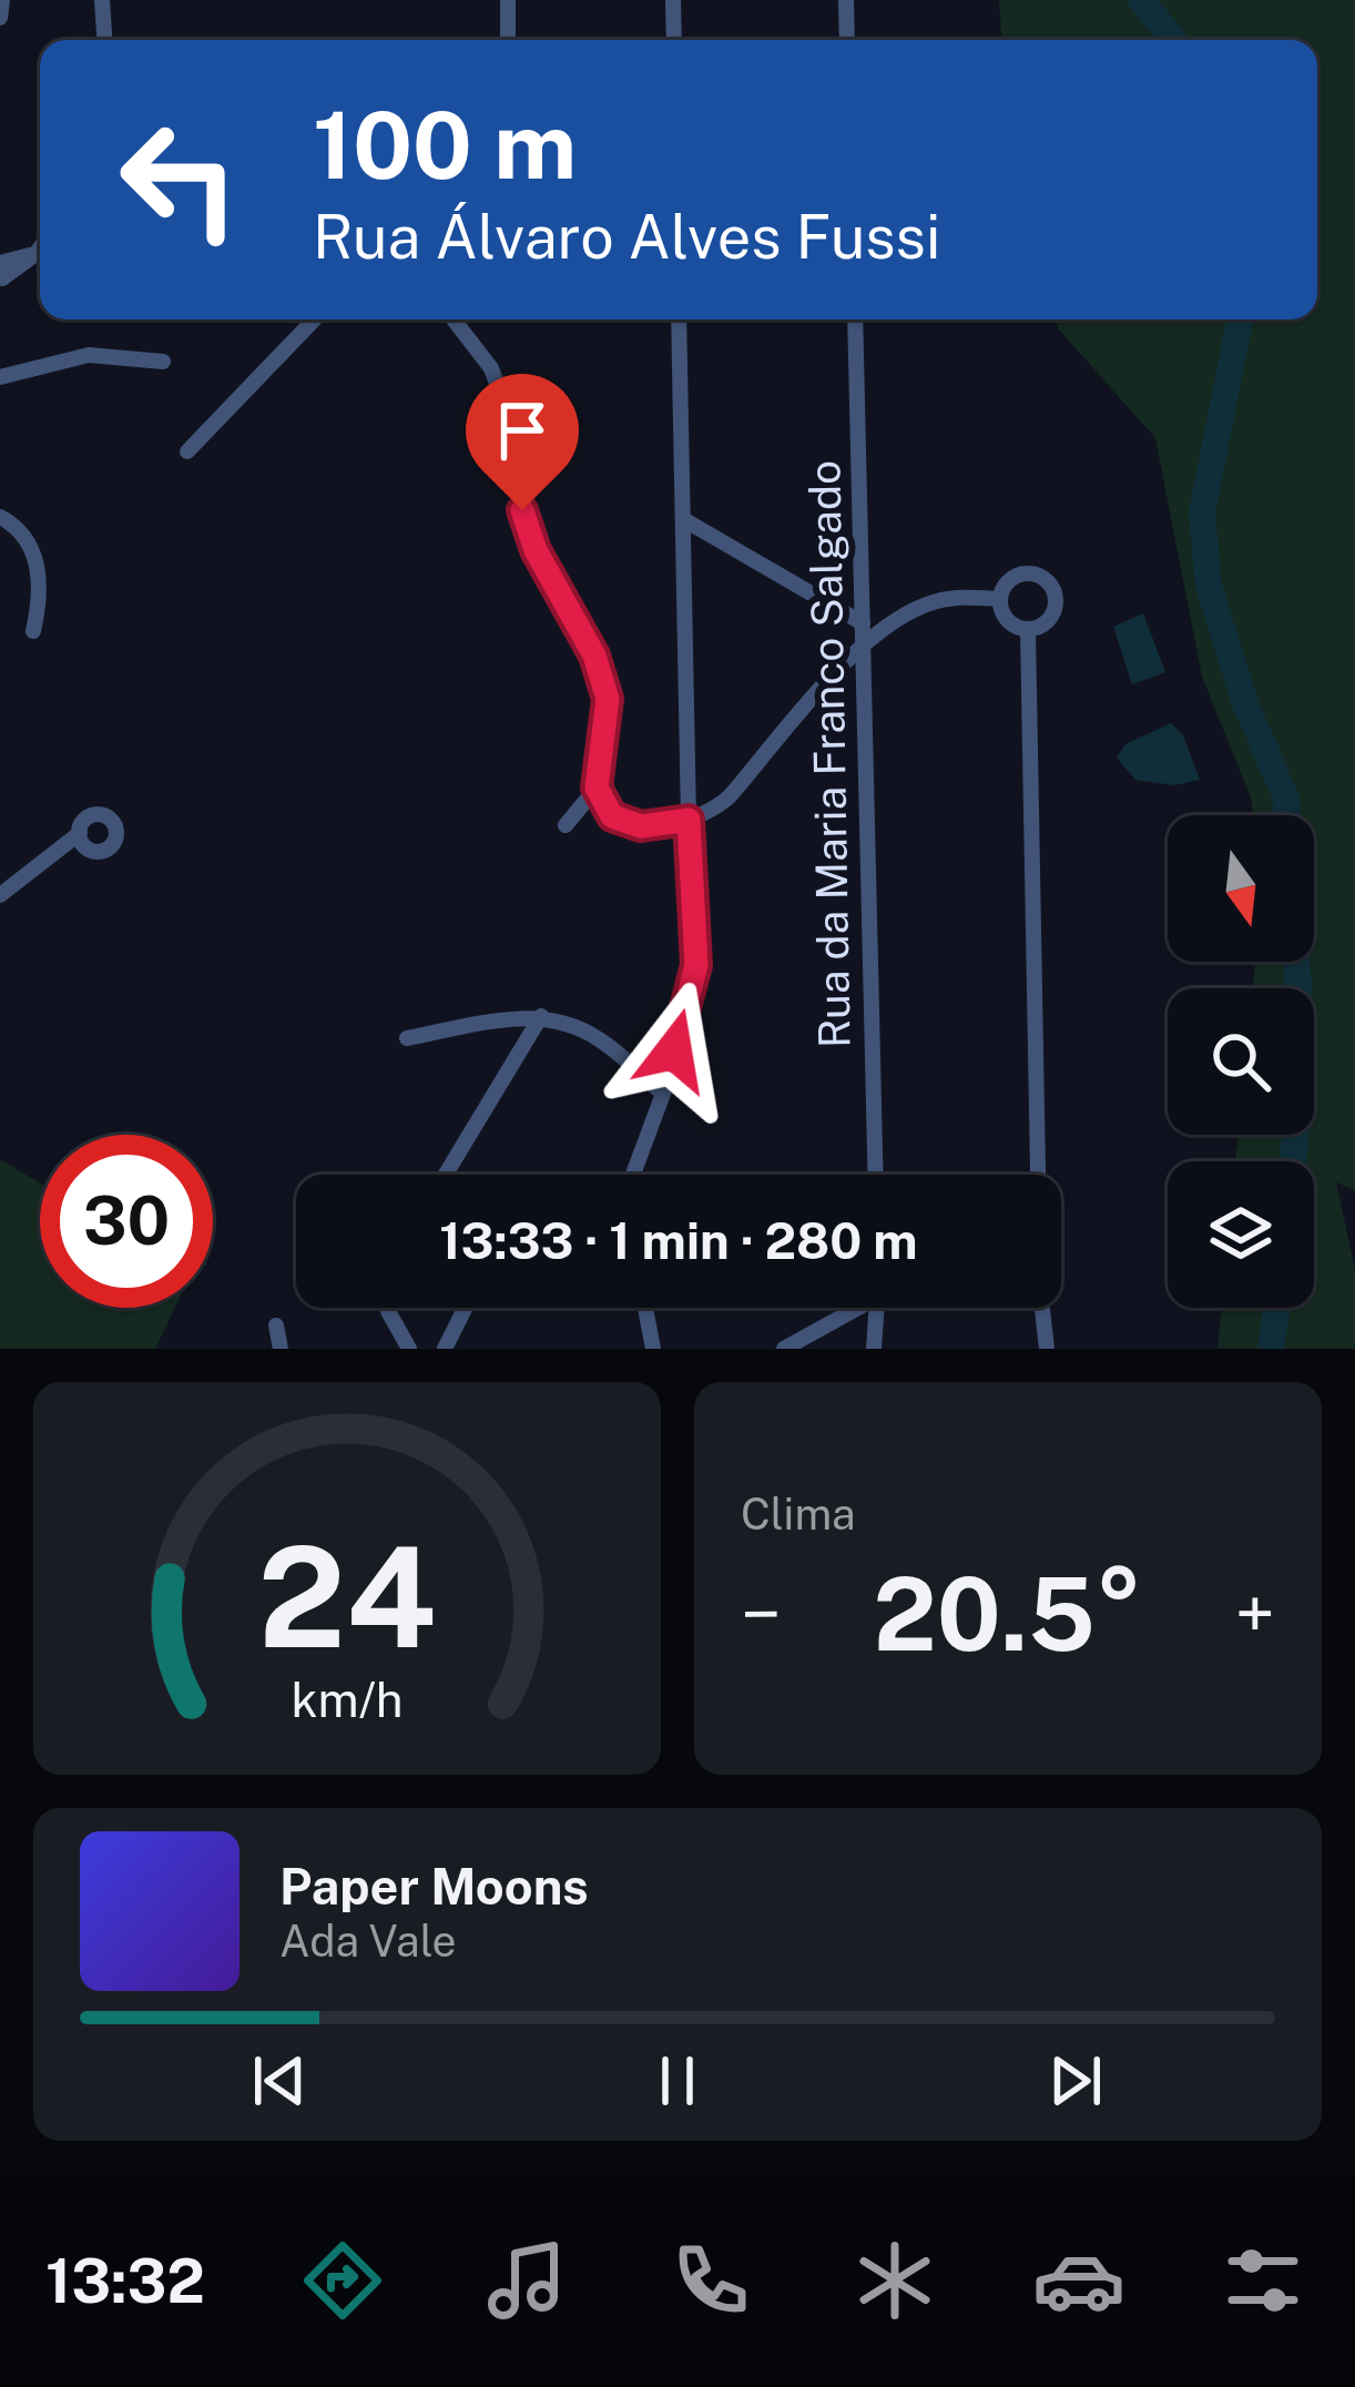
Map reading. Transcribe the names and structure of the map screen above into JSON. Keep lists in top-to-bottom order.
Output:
{
  "streets": {
    "street": ["Rua da Maria Franco Salgado"]
  },
  "north": "bottom",
  "page": {
    "turn": ["100 m", "Rua Álvaro Alves Fussi"],
    "limit": "30",
    "trip": "13:33 · 1 min · 280 m",
    "tile": "Clima",
    "heat": ["−", "20.5°", "+"],
    "song": ["Paper Moons", "Ada Vale"],
    "tabs": "13:32",
    "gauge": ["24", "km/h"]
  }
}
